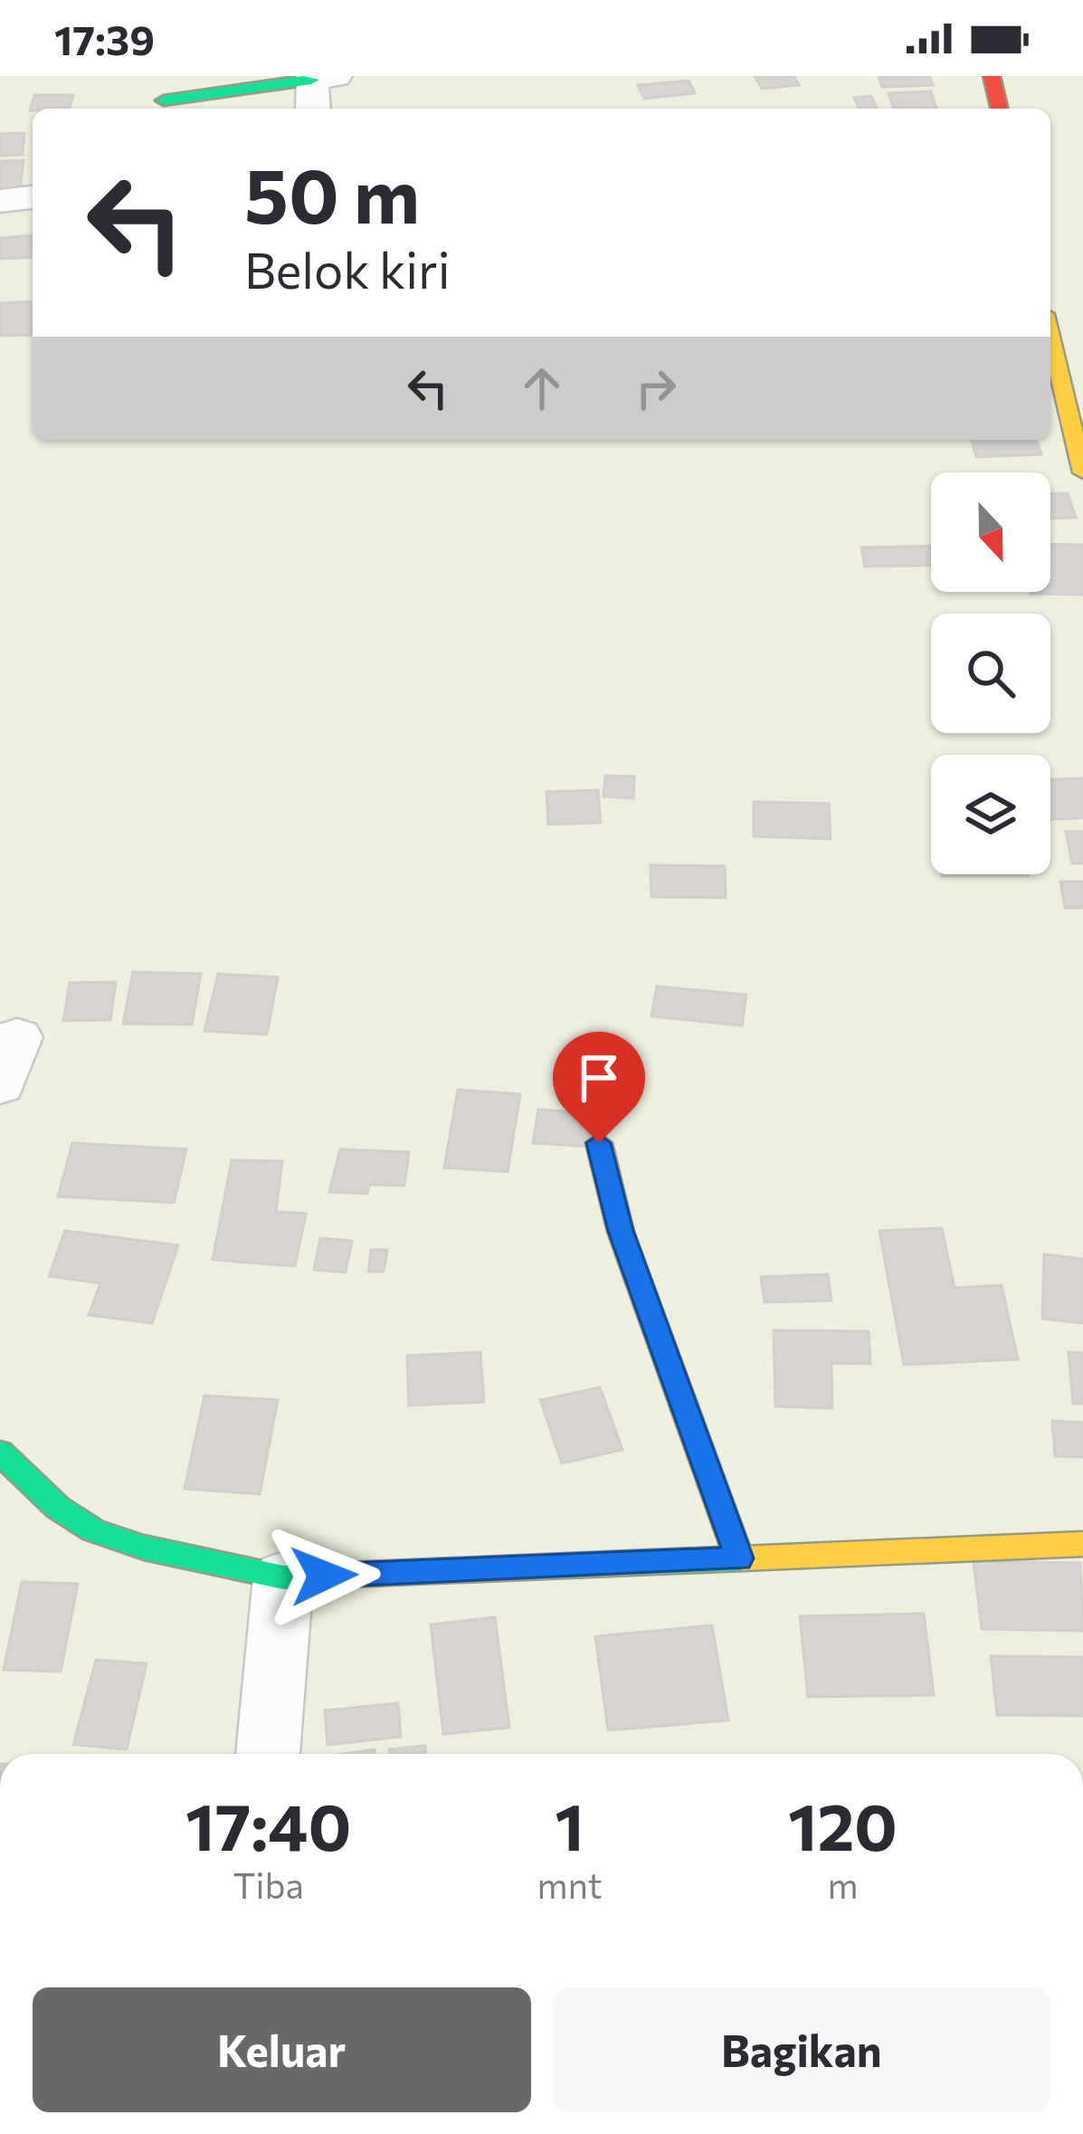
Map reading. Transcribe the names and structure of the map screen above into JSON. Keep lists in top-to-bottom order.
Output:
{
  "north": "bottom",
  "page": {
    "status": "17:39",
    "turn": ["50 m", "Belok kiri"],
    "eta": [
      "17:40",
      "Tiba",
      "1",
      "mnt",
      "120",
      "m"
    ],
    "buttons": ["Keluar", "Bagikan"]
  }
}
